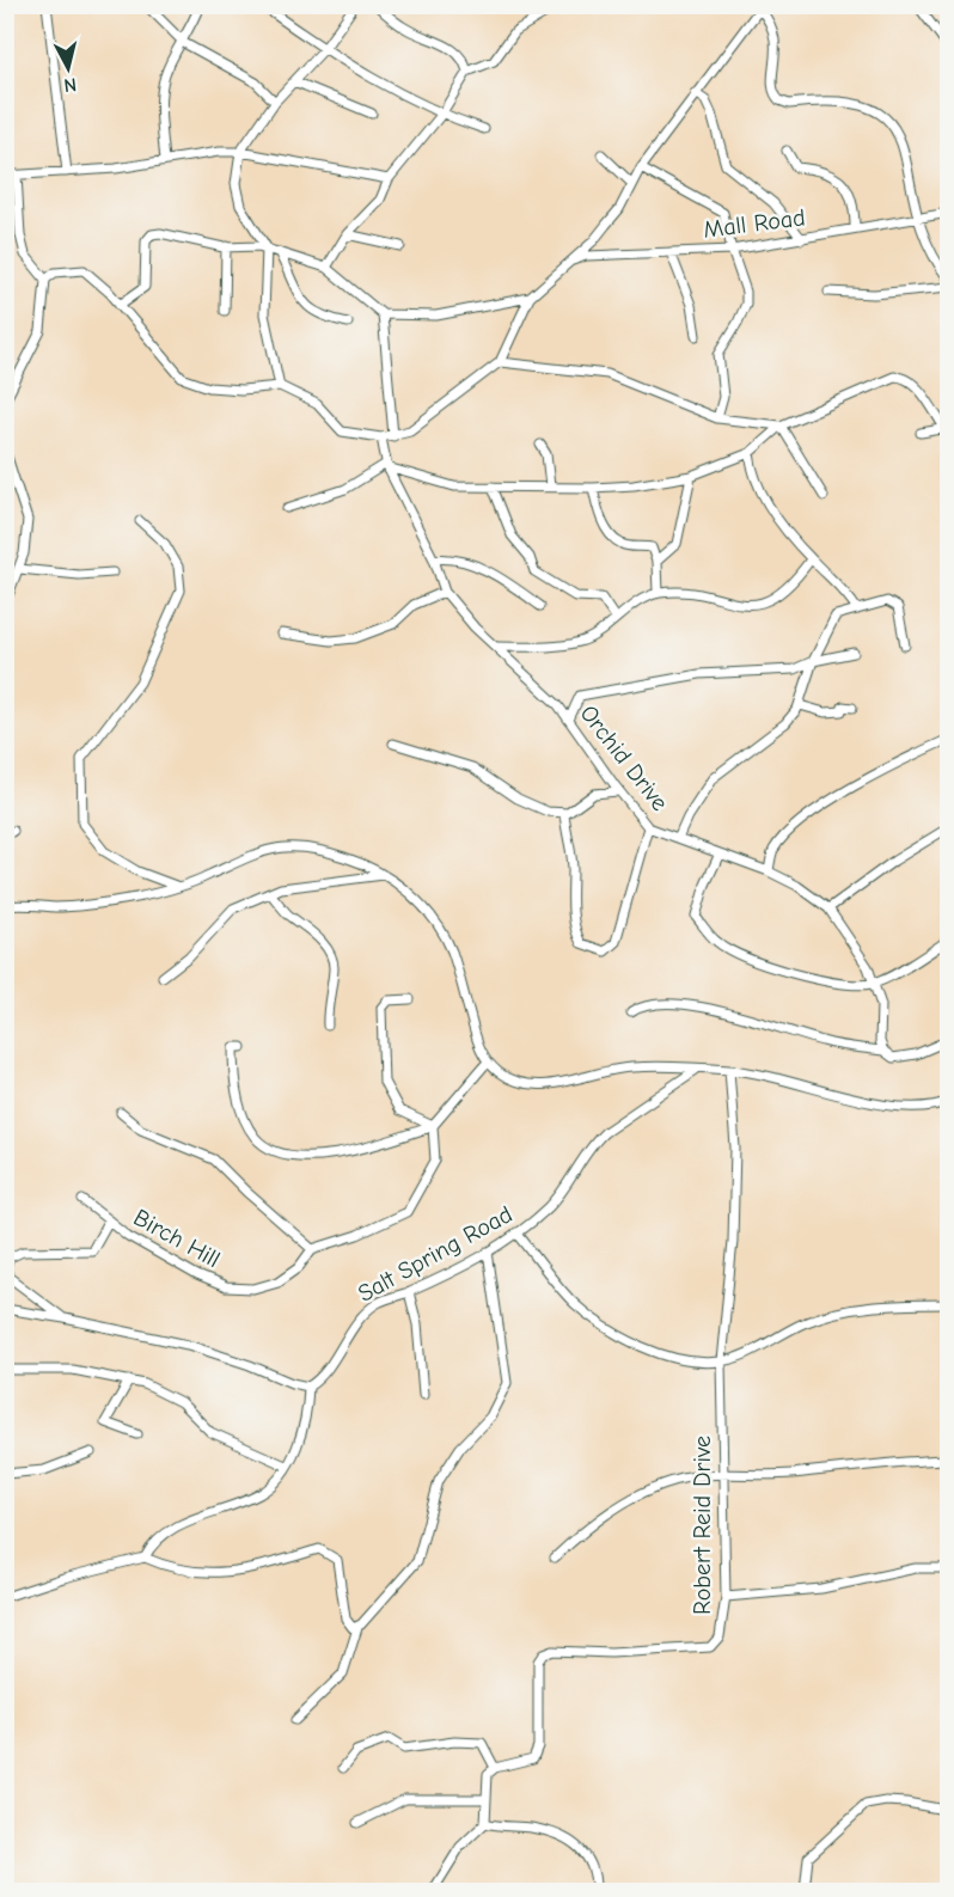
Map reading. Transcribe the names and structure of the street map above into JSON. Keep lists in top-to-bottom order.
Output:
{
  "streets": {
    "street": [
      "Mall Road",
      "Orchid Drive",
      "Birch Hill",
      "Salt Spring Road",
      "Robert Reid Drive"
    ]
  },
  "north": "bottom"
}
